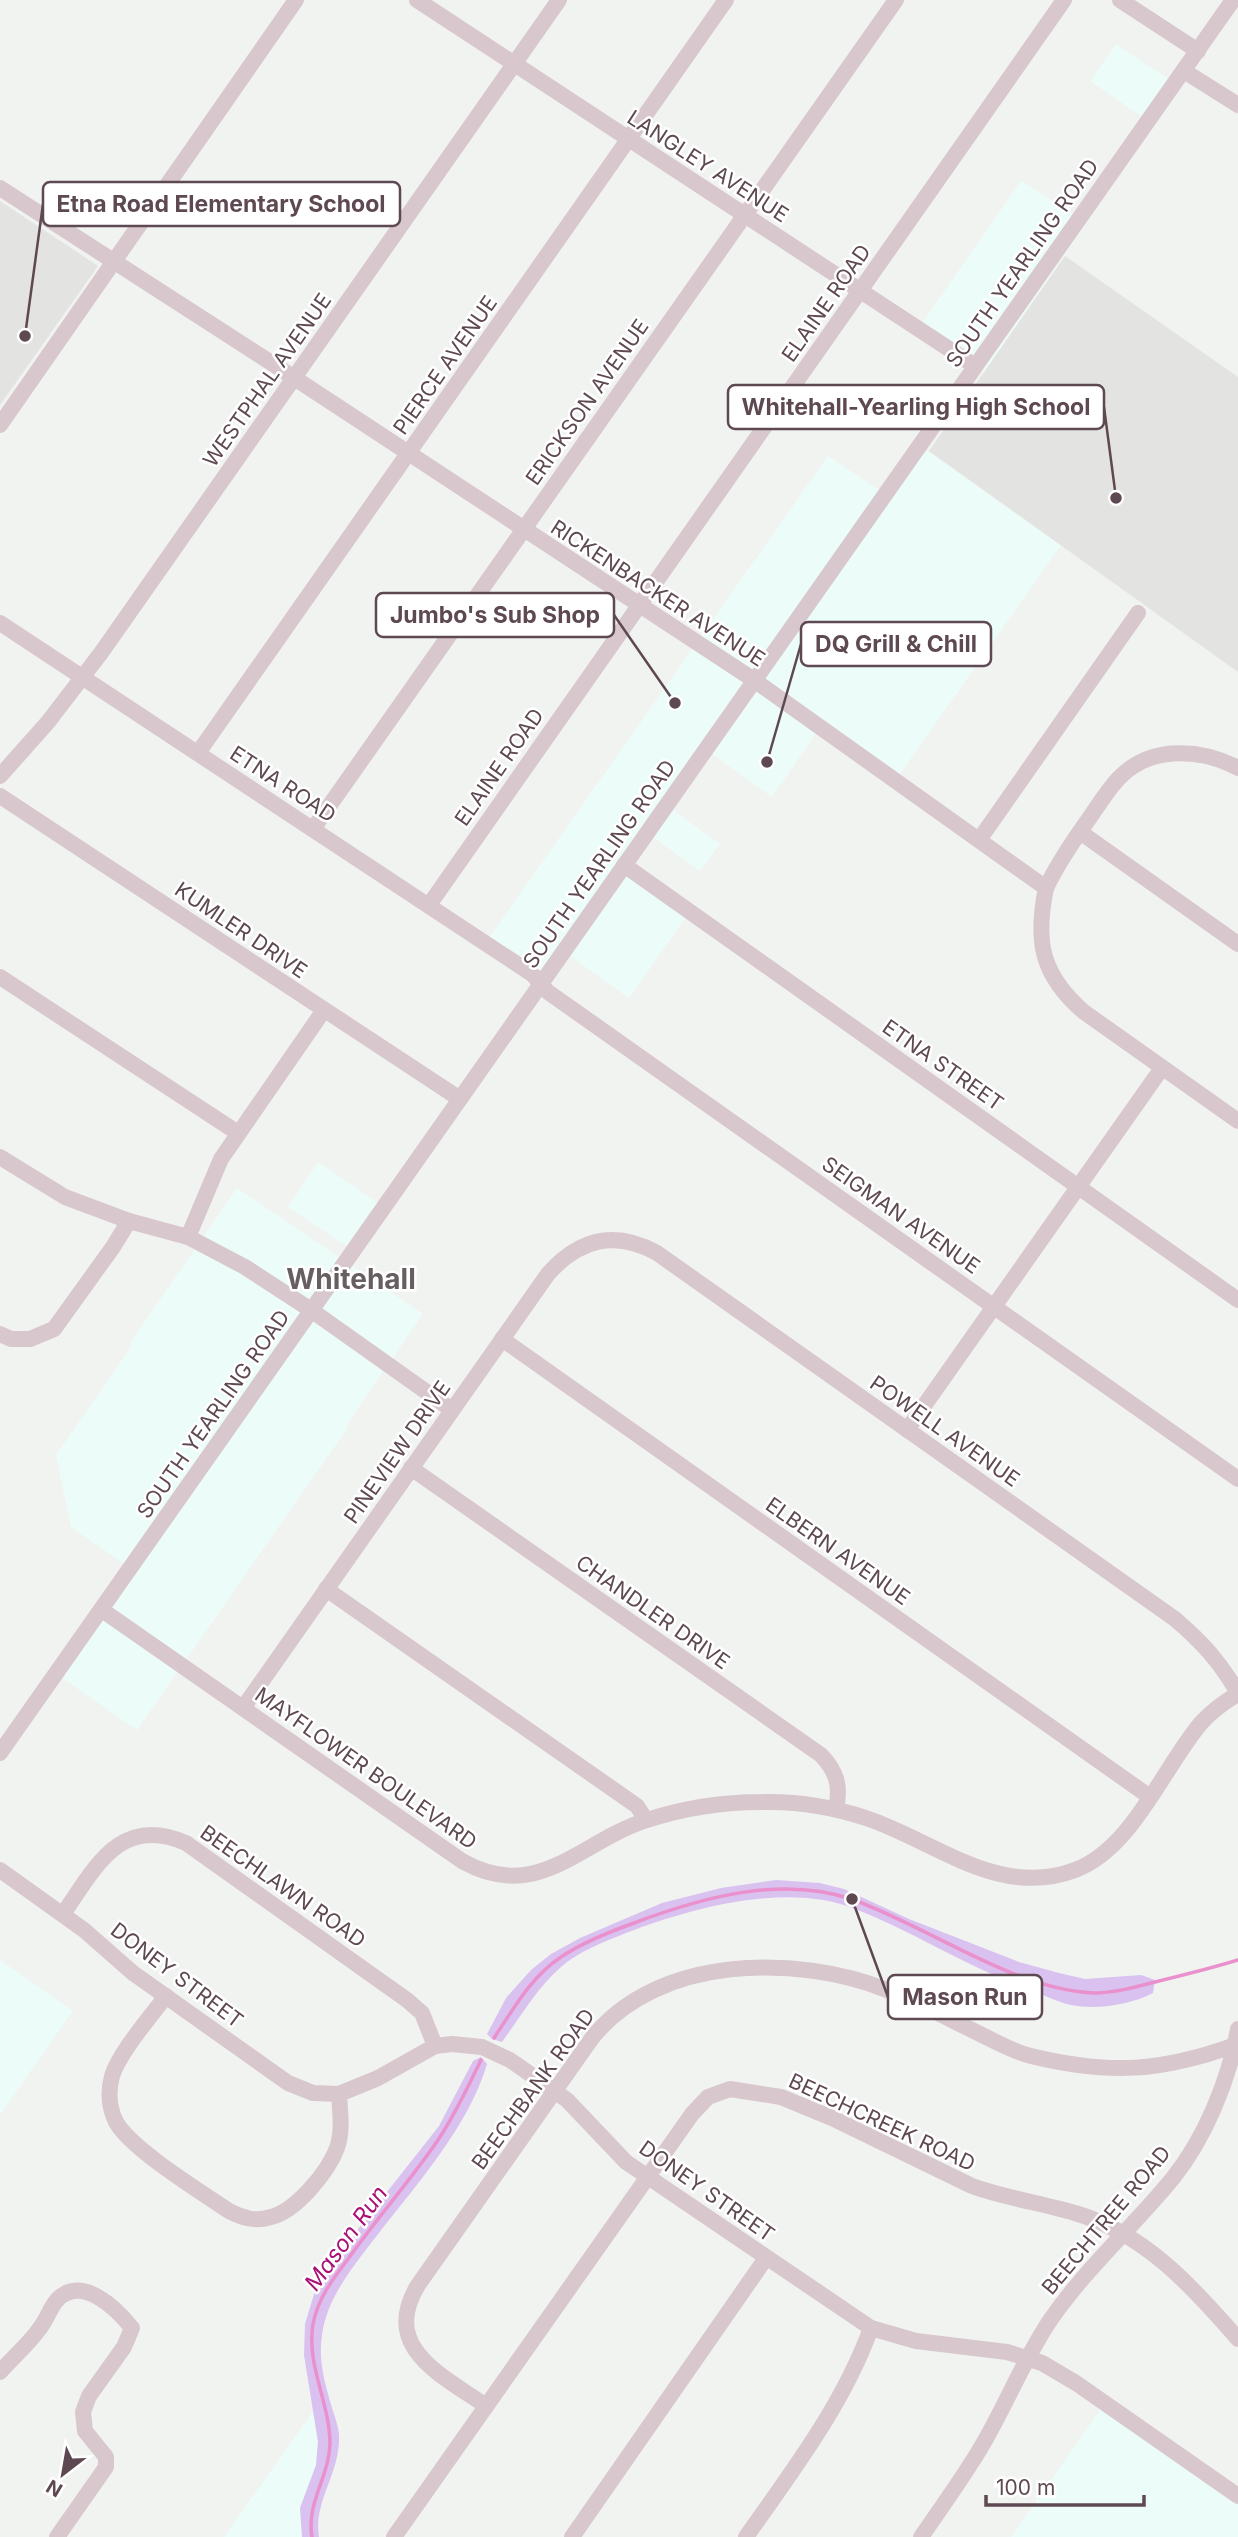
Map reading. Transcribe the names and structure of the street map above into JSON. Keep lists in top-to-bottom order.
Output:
{
  "streets": {
    "street": [
      "LANGLEY AVENUE",
      "SOUTH YEARLING ROAD",
      "ELAINE ROAD",
      "PIERCE AVENUE",
      "WESTPHAL AVENUE",
      "ERICKSON AVENUE",
      "RICKENBACKER AVENUE",
      "ETNA ROAD",
      "KUMLER DRIVE",
      "ETNA STREET",
      "SEIGMAN AVENUE",
      "POWELL AVENUE",
      "PINEVIEW DRIVE",
      "ELBERN AVENUE",
      "CHANDLER DRIVE",
      "MAYFLOWER BOULEVARD",
      "BEECHLAWN ROAD",
      "DONEY STREET",
      "BEECHBANK ROAD",
      "BEECHCREEK ROAD",
      "BEECHTREE ROAD"
    ]
  },
  "crossings": [
    ["LANGLEY AVENUE", "SOUTH YEARLING ROAD"],
    ["LANGLEY AVENUE", "ELAINE ROAD"],
    ["LANGLEY AVENUE", "PIERCE AVENUE"],
    ["LANGLEY AVENUE", "WESTPHAL AVENUE"],
    ["LANGLEY AVENUE", "ERICKSON AVENUE"],
    ["SOUTH YEARLING ROAD", "RICKENBACKER AVENUE"],
    ["SOUTH YEARLING ROAD", "ETNA ROAD"],
    ["SOUTH YEARLING ROAD", "KUMLER DRIVE"],
    ["SOUTH YEARLING ROAD", "ETNA STREET"],
    ["SOUTH YEARLING ROAD", "SEIGMAN AVENUE"],
    ["SOUTH YEARLING ROAD", "MAYFLOWER BOULEVARD"],
    ["ELAINE ROAD", "RICKENBACKER AVENUE"],
    ["ELAINE ROAD", "ETNA ROAD"],
    ["PIERCE AVENUE", "RICKENBACKER AVENUE"],
    ["PIERCE AVENUE", "ETNA ROAD"],
    ["WESTPHAL AVENUE", "RICKENBACKER AVENUE"],
    ["WESTPHAL AVENUE", "ETNA ROAD"],
    ["ERICKSON AVENUE", "RICKENBACKER AVENUE"],
    ["ERICKSON AVENUE", "ETNA ROAD"],
    ["ETNA ROAD", "SEIGMAN AVENUE"],
    ["POWELL AVENUE", "PINEVIEW DRIVE"],
    ["POWELL AVENUE", "MAYFLOWER BOULEVARD"],
    ["PINEVIEW DRIVE", "ELBERN AVENUE"],
    ["PINEVIEW DRIVE", "CHANDLER DRIVE"],
    ["PINEVIEW DRIVE", "MAYFLOWER BOULEVARD"],
    ["ELBERN AVENUE", "MAYFLOWER BOULEVARD"],
    ["CHANDLER DRIVE", "MAYFLOWER BOULEVARD"],
    ["BEECHLAWN ROAD", "DONEY STREET"],
    ["DONEY STREET", "BEECHBANK ROAD"],
    ["DONEY STREET", "BEECHCREEK ROAD"],
    ["DONEY STREET", "BEECHTREE ROAD"],
    ["BEECHBANK ROAD", "BEECHCREEK ROAD"],
    ["BEECHBANK ROAD", "BEECHTREE ROAD"],
    ["BEECHCREEK ROAD", "BEECHTREE ROAD"]
  ],
  "districts": ["Whitehall"],
  "water": ["Mason Run"],
  "places": [
    "Etna Road Elementary School",
    "Whitehall-Yearling High School",
    "Jumbo's Sub Shop",
    "DQ Grill & Chill",
    "Mason Run"
  ],
  "scale_bar": "100 m",
  "north": "bottom left"
}
